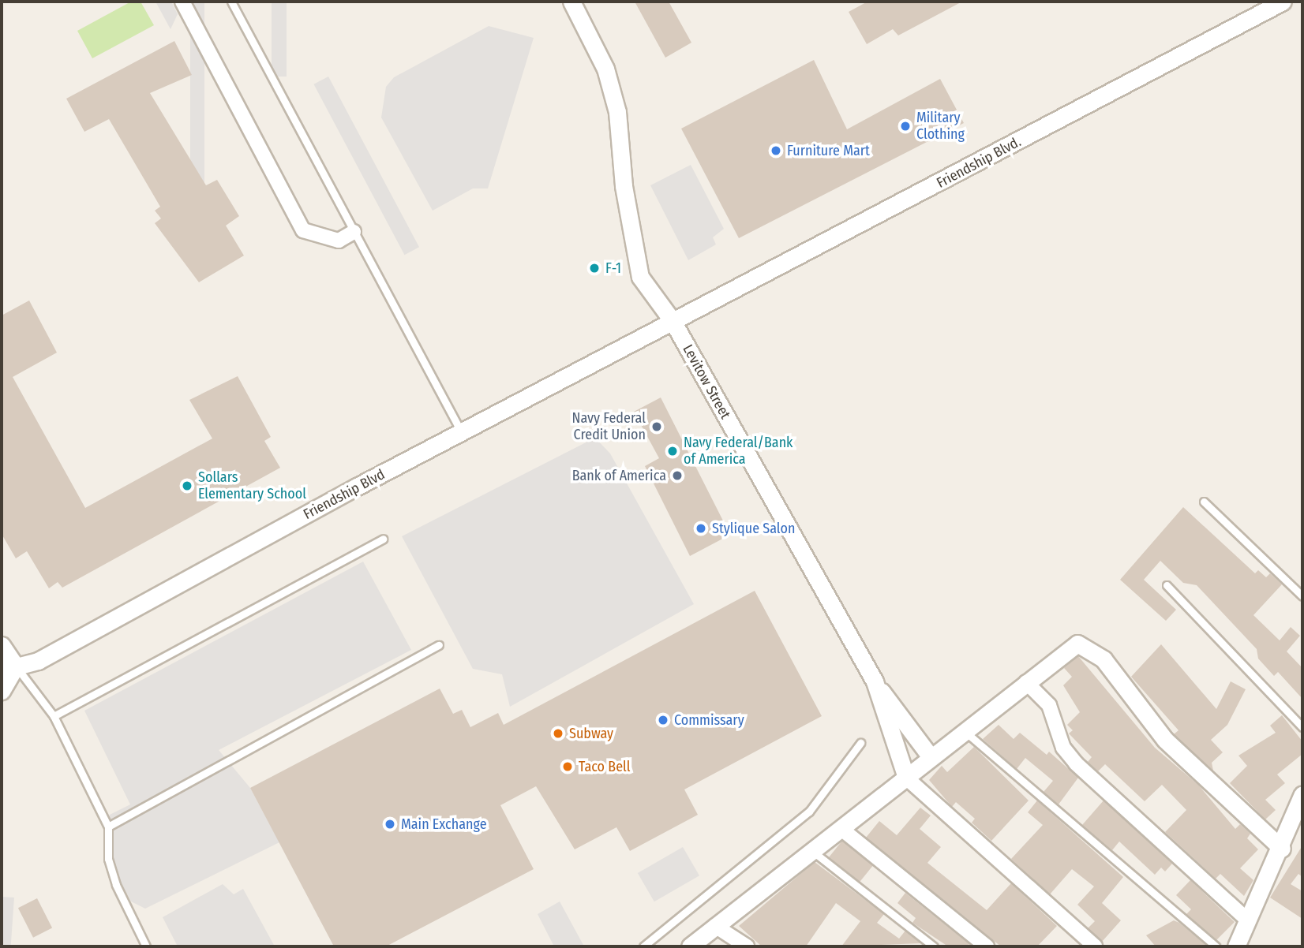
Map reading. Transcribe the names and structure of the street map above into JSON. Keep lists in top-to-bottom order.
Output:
{
  "streets": {
    "street": ["Friendship Blvd.", "Levitow Street", "Friendship Blvd"]
  },
  "crossings": [
    ["Friendship Blvd.", "Levitow Street"],
    ["Friendship Blvd.", "Friendship Blvd"],
    ["Levitow Street", "Friendship Blvd"]
  ],
  "places": [
    "Military Clothing",
    "Furniture Mart",
    "F-1",
    "Navy Federal Credit Union",
    "Navy Federal/Bank of America",
    "Bank of America",
    "Sollars Elementary School",
    "Stylique Salon",
    "Commissary",
    "Subway",
    "Taco Bell",
    "Main Exchange"
  ]
}
